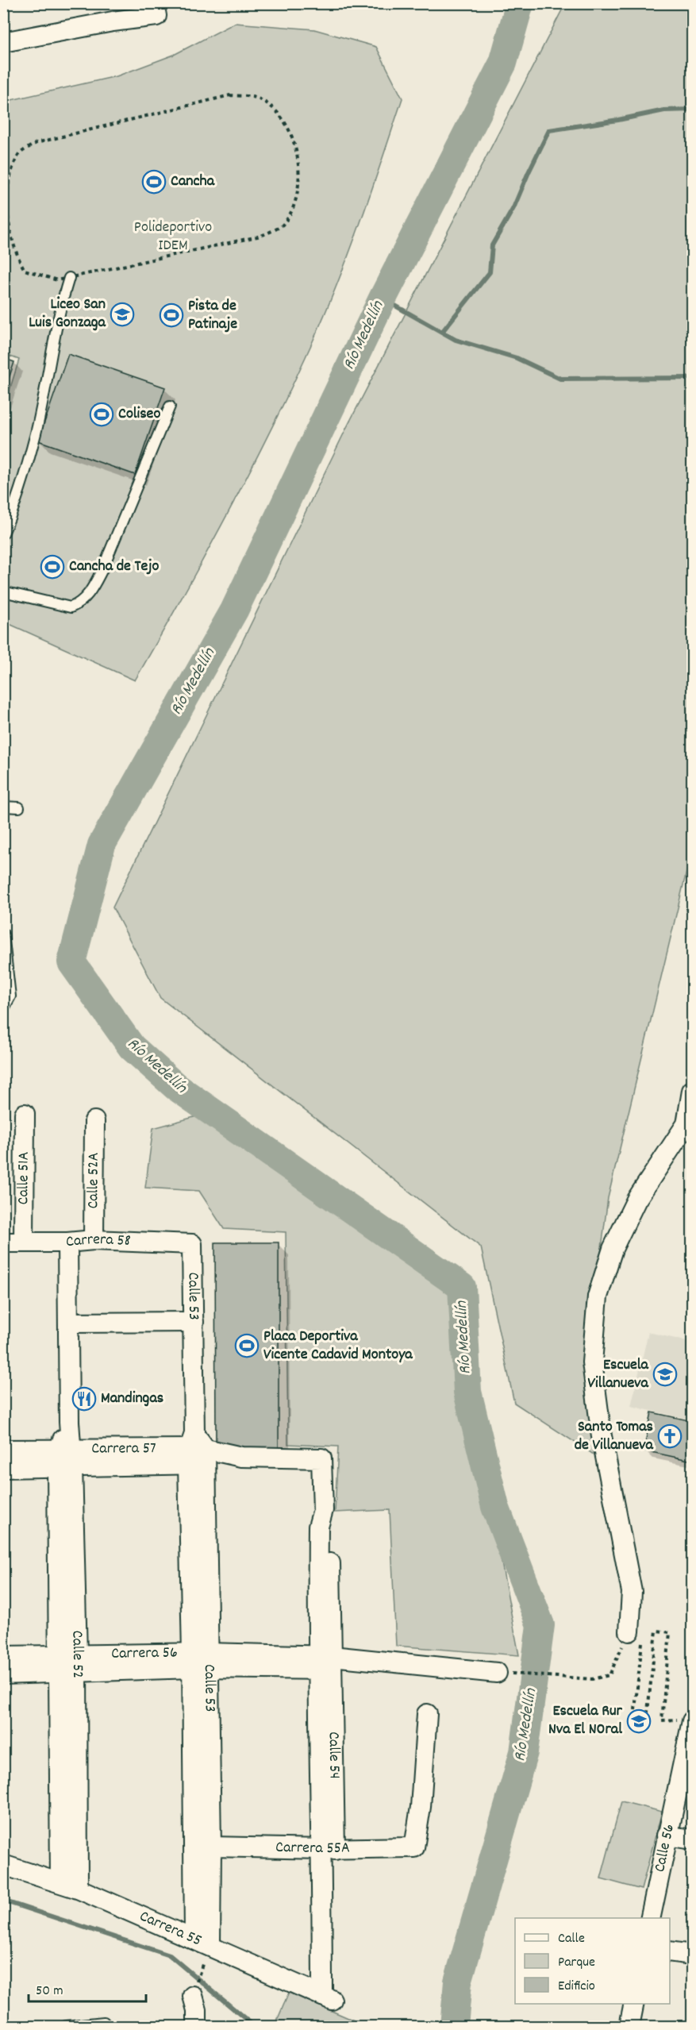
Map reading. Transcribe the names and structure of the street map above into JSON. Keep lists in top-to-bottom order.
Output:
{
  "streets": {
    "street": [
      "Calle 51A",
      "Calle 52A",
      "Carrera 58",
      "Calle 53",
      "Carrera 57",
      "Carrera 56",
      "Calle 52",
      "Calle 54",
      "Carrera 55A",
      "Calle 56",
      "Carrera 55"
    ]
  },
  "crossings": [
    ["Calle 51A", "Carrera 58"],
    ["Calle 52A", "Carrera 58"],
    ["Carrera 58", "Calle 53"],
    ["Carrera 58", "Calle 52"],
    ["Calle 53", "Carrera 57"],
    ["Calle 53", "Carrera 56"],
    ["Calle 53", "Carrera 55A"],
    ["Calle 53", "Carrera 55"],
    ["Carrera 57", "Calle 52"],
    ["Carrera 57", "Calle 54"],
    ["Carrera 56", "Calle 52"],
    ["Carrera 56", "Calle 54"],
    ["Calle 52", "Carrera 55"],
    ["Calle 54", "Carrera 55A"],
    ["Calle 54", "Carrera 55"]
  ],
  "water": ["Río Medellín"],
  "parks": ["Polideportivo IDEM"],
  "places": {
    "sports": [
      "Cancha",
      "Pista de Patinaje",
      "Coliseo",
      "Cancha de Tejo",
      "Placa Deportiva Vicente Cadavid Montoya"
    ],
    "school or university": ["Liceo San Luis Gonzaga", "Escuela Villanueva", "Escuela Rur Nva El N0ral"],
    "restaurant": ["Mandingas"],
    "church": ["Santo Tomas de Villanueva"]
  },
  "legend": ["Calle", "Parque", "Edificio"],
  "scale_bar": "50 m"
}
